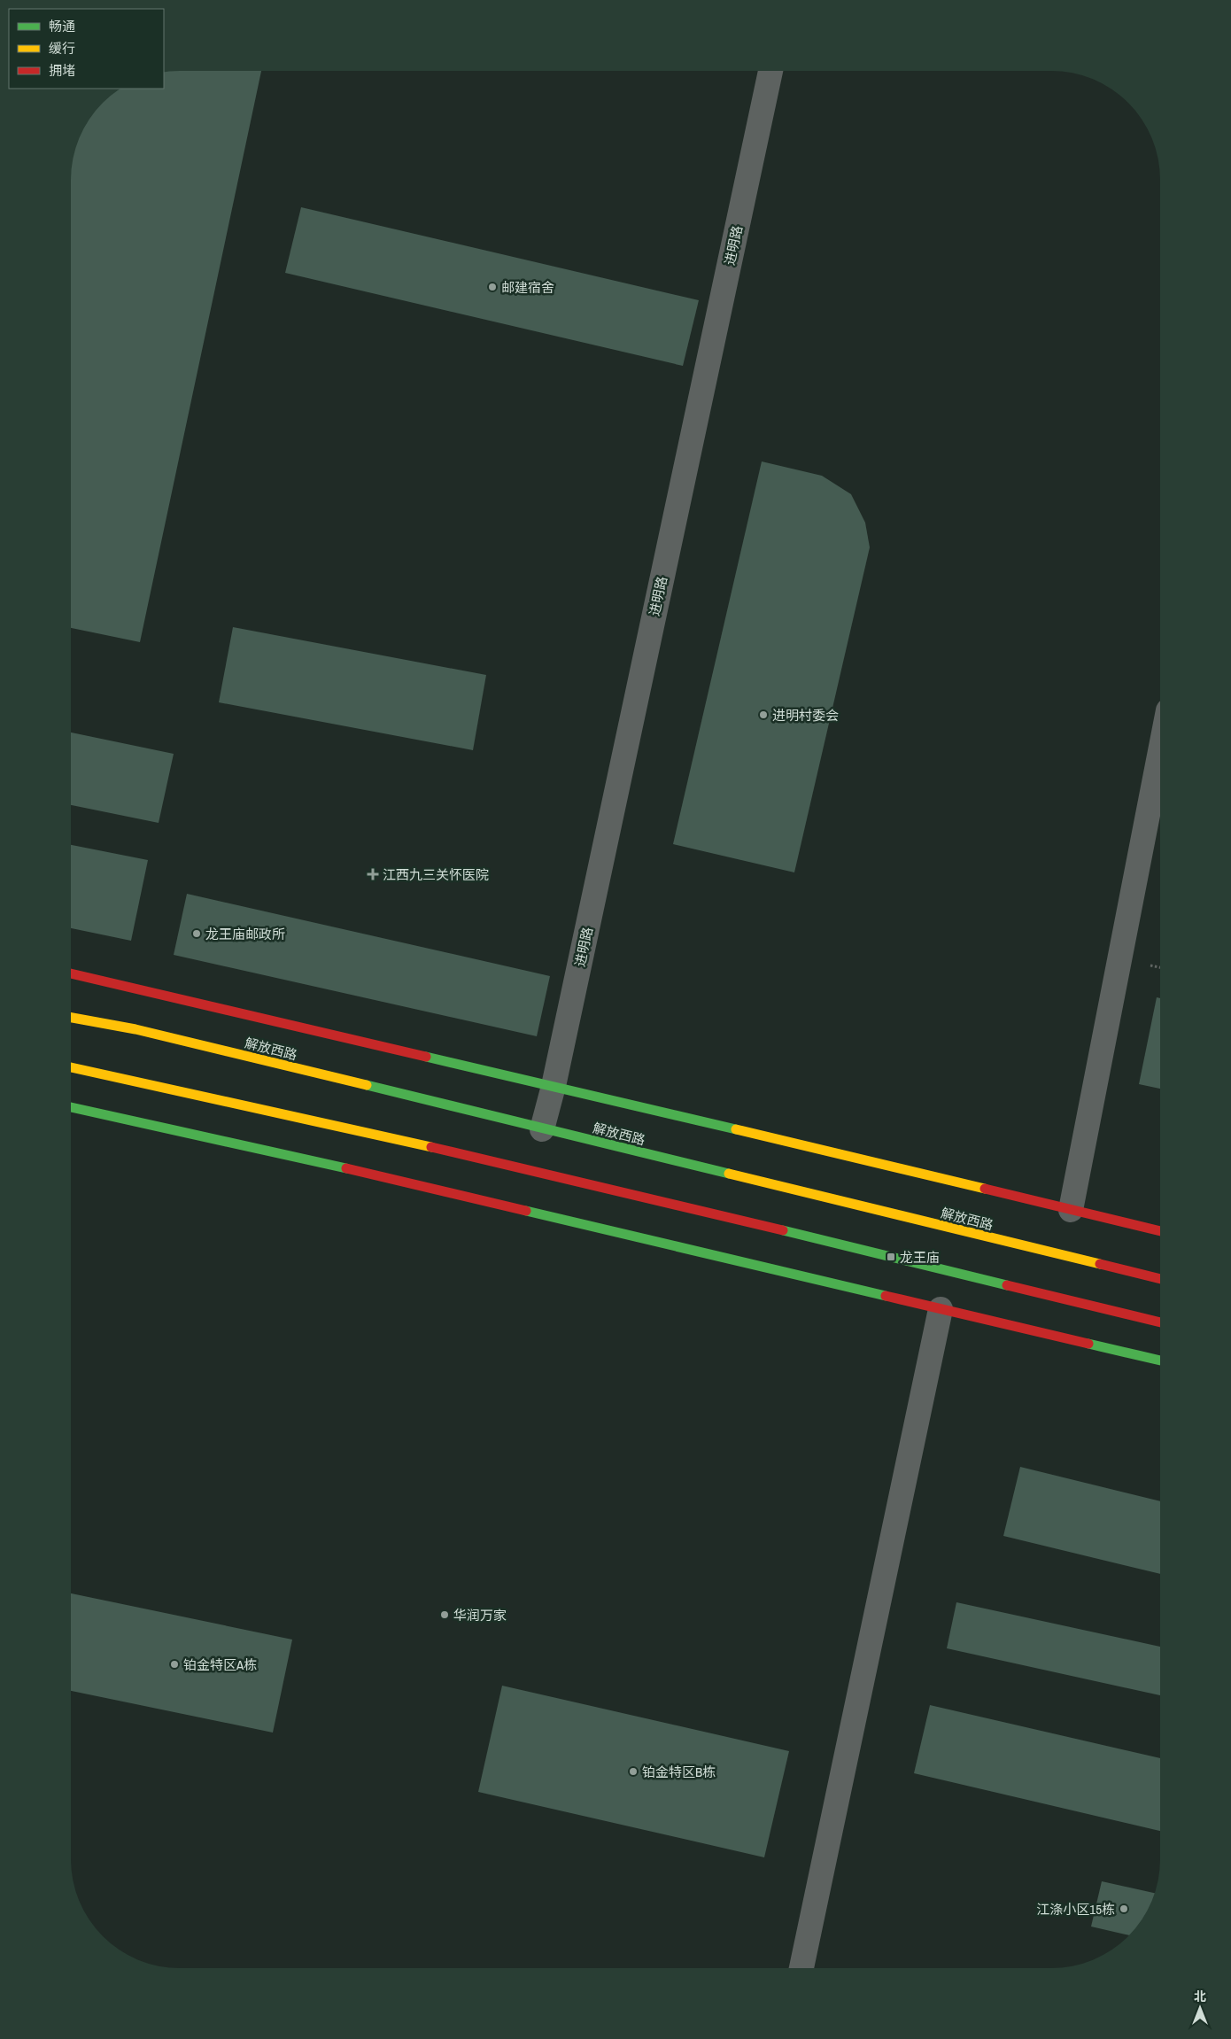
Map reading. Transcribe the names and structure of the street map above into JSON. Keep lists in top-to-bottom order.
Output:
{
  "streets": {
    "main road": ["解放西路"],
    "street": ["进明路"]
  },
  "crossings": [
    ["进明路", "解放西路"]
  ],
  "places": {
    "other": [
      "邮建宿舍",
      "进明村委会",
      "龙王庙邮政所",
      "华润万家",
      "铂金特区A栋",
      "铂金特区B栋",
      "江涤小区15栋"
    ],
    "health": ["江西九三关怀医院"],
    "transit": ["龙王庙"]
  },
  "legend": ["畅通", "缓行", "拥堵"],
  "north": "top"
}
